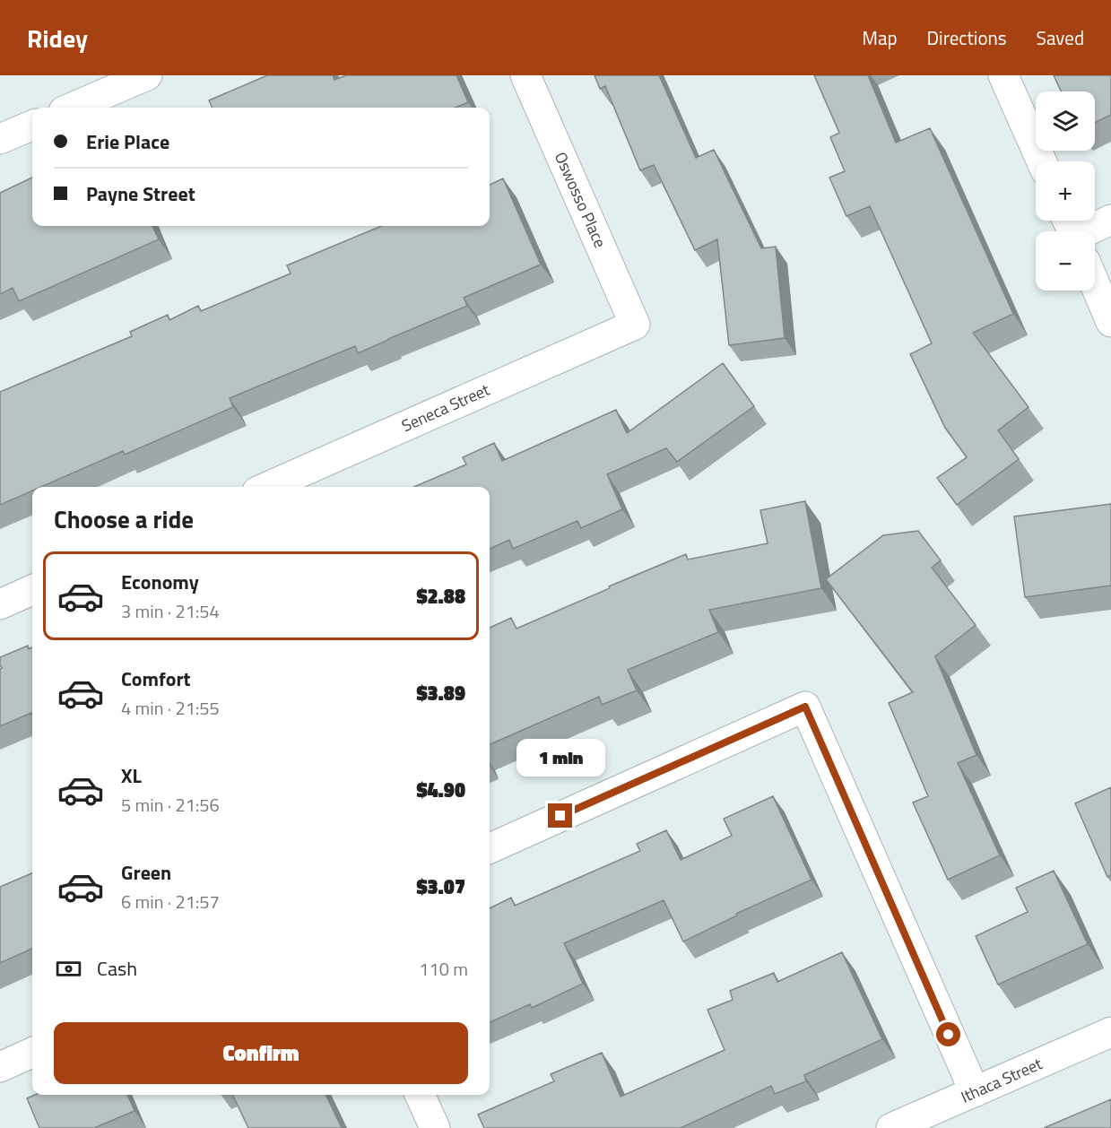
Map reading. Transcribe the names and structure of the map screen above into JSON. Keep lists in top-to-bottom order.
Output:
{
  "streets": {
    "street": ["Oswosso Place", "Seneca Street", "Ithaca Street"]
  },
  "crossings": [
    ["Oswosso Place", "Seneca Street"]
  ],
  "page": {
    "header": "Ridey",
    "nav": ["Map", "Directions", "Saved"],
    "map_buttons": ["+", "−"],
    "banner": ["Erie Place", "Payne Street"],
    "heading": "Choose a ride",
    "list": [
      {
        "name": "Economy",
        "note": "3 min · 21:54",
        "value": "$2.88"
      },
      {
        "name": "Comfort",
        "note": "4 min · 21:55",
        "value": "$3.89"
      },
      {
        "name": "XL",
        "note": "5 min · 21:56",
        "value": "$4.90"
      },
      {
        "name": "Green",
        "note": "6 min · 21:57",
        "value": "$3.07"
      }
    ],
    "bubble": "1 min",
    "pay": ["Cash", "110 m"],
    "buttons": "Confirm"
  }
}
